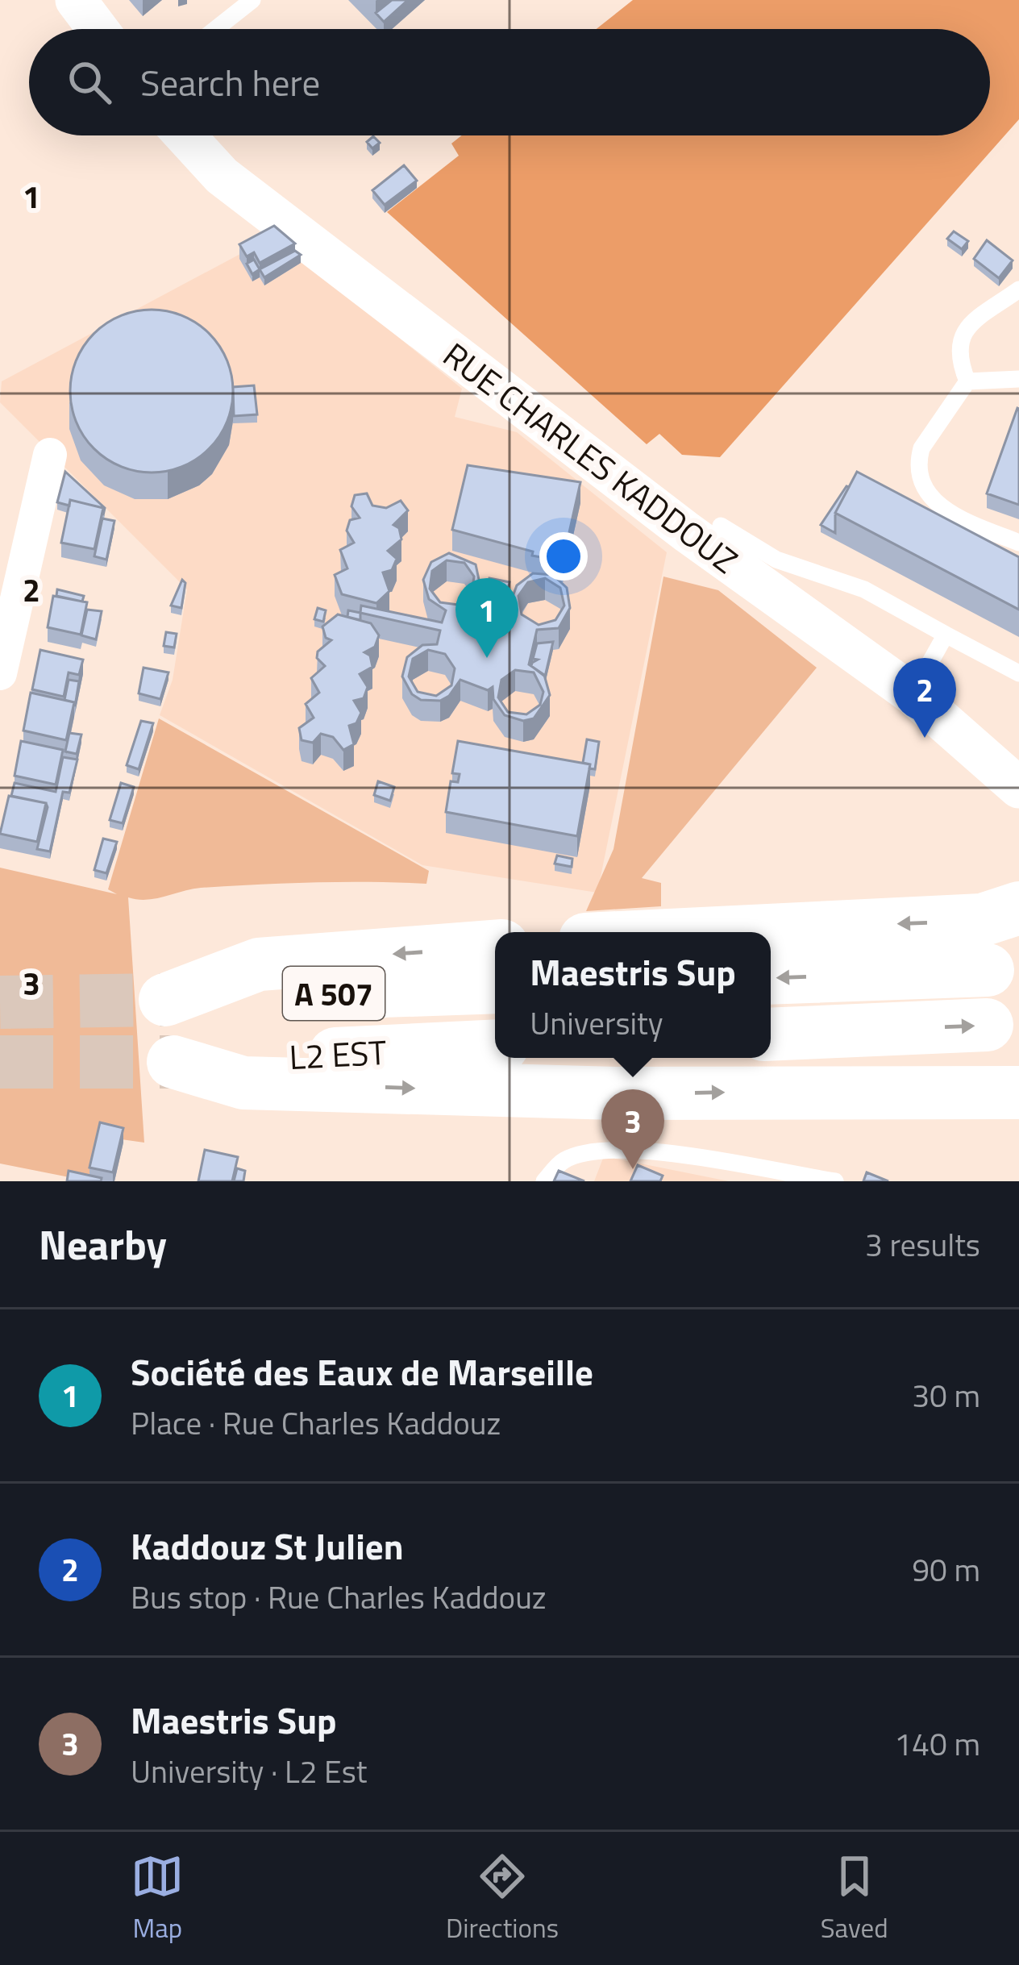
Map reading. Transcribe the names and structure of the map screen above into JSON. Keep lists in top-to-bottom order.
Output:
{
  "streets": {
    "highway": ["A 507", "L2 EST"],
    "street": ["RUE CHARLES KADDOUZ"]
  },
  "page": {
    "search": "Search here",
    "pins": ["1", "2", "3"],
    "popup": ["Maestris Sup", "University"],
    "heading": ["Nearby", "3 results"],
    "list": [
      {
        "mark": "1",
        "name": "Société des Eaux de Marseille",
        "note": "Place · Rue Charles Kaddouz",
        "value": "30 m"
      },
      {
        "mark": "2",
        "name": "Kaddouz St Julien",
        "note": "Bus stop · Rue Charles Kaddouz",
        "value": "90 m"
      },
      {
        "mark": "3",
        "name": "Maestris Sup",
        "note": "University · L2 Est",
        "value": "140 m"
      }
    ],
    "nav": ["Map", "Directions", "Saved"]
  },
  "grid": {
    "rows": ["1", "2", "3"]
  }
}
